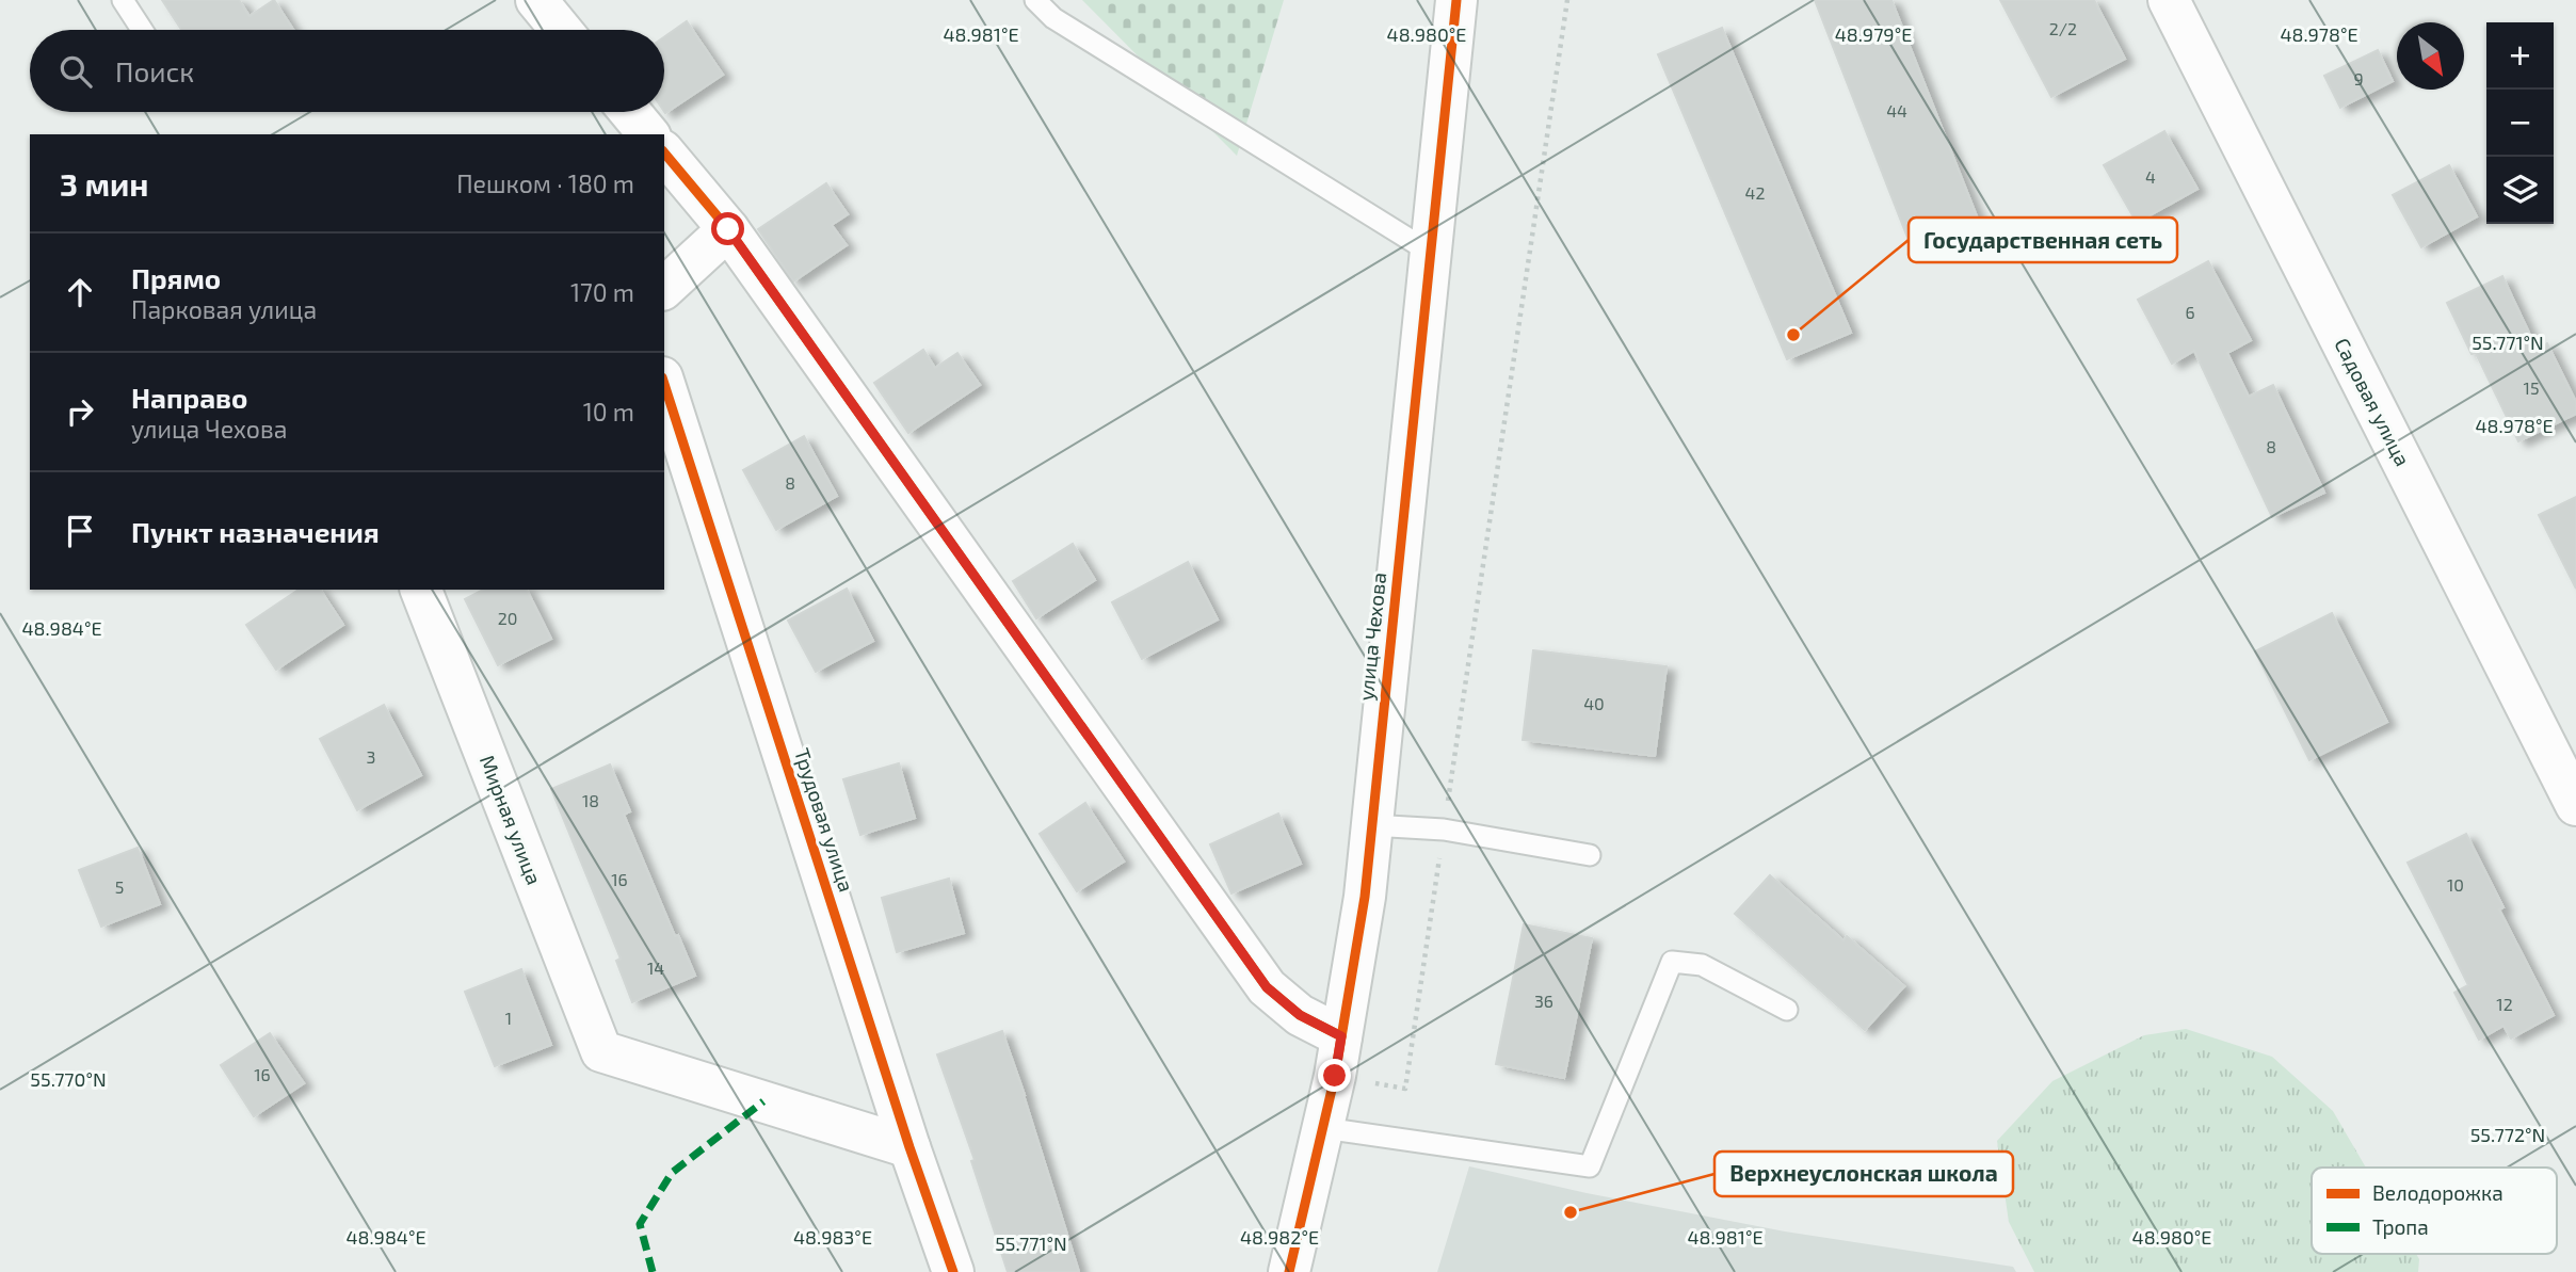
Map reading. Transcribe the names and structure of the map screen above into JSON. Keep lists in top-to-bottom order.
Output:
{
  "streets": {
    "street": [
      "Садовая улица",
      "улица Чехова",
      "Мирная улица",
      "Трудовая улица"
    ]
  },
  "crossings": [
    ["Мирная улица", "Трудовая улица"]
  ],
  "places": ["Государственная сеть", "Верхнеуслонская школа"],
  "house_numbers": [
    "2/2",
    "9",
    "44",
    "4",
    "42",
    "6",
    "15",
    "8",
    "8",
    "20",
    "40",
    "3",
    "18",
    "16",
    "10",
    "5",
    "14",
    "36",
    "12",
    "1",
    "16"
  ],
  "legend": ["Велодорожка", "Тропа"],
  "north": "bottom right",
  "page": {
    "map_buttons": ["+", "−"],
    "search": "Поиск",
    "heading": ["3 мин", "Пешком · 180 m"],
    "list": [
      ["Прямо", "Парковая улица", "170 m"],
      ["Направо", "улица Чехова", "10 m"],
      "Пункт назначения"
    ]
  },
  "coordinates": [
    "48.981°E",
    "48.980°E",
    "48.979°E",
    "48.978°E",
    "55.771°N",
    "48.984°E",
    "55.770°N",
    "55.772°N",
    "48.983°E",
    "48.982°E"
  ]
}
